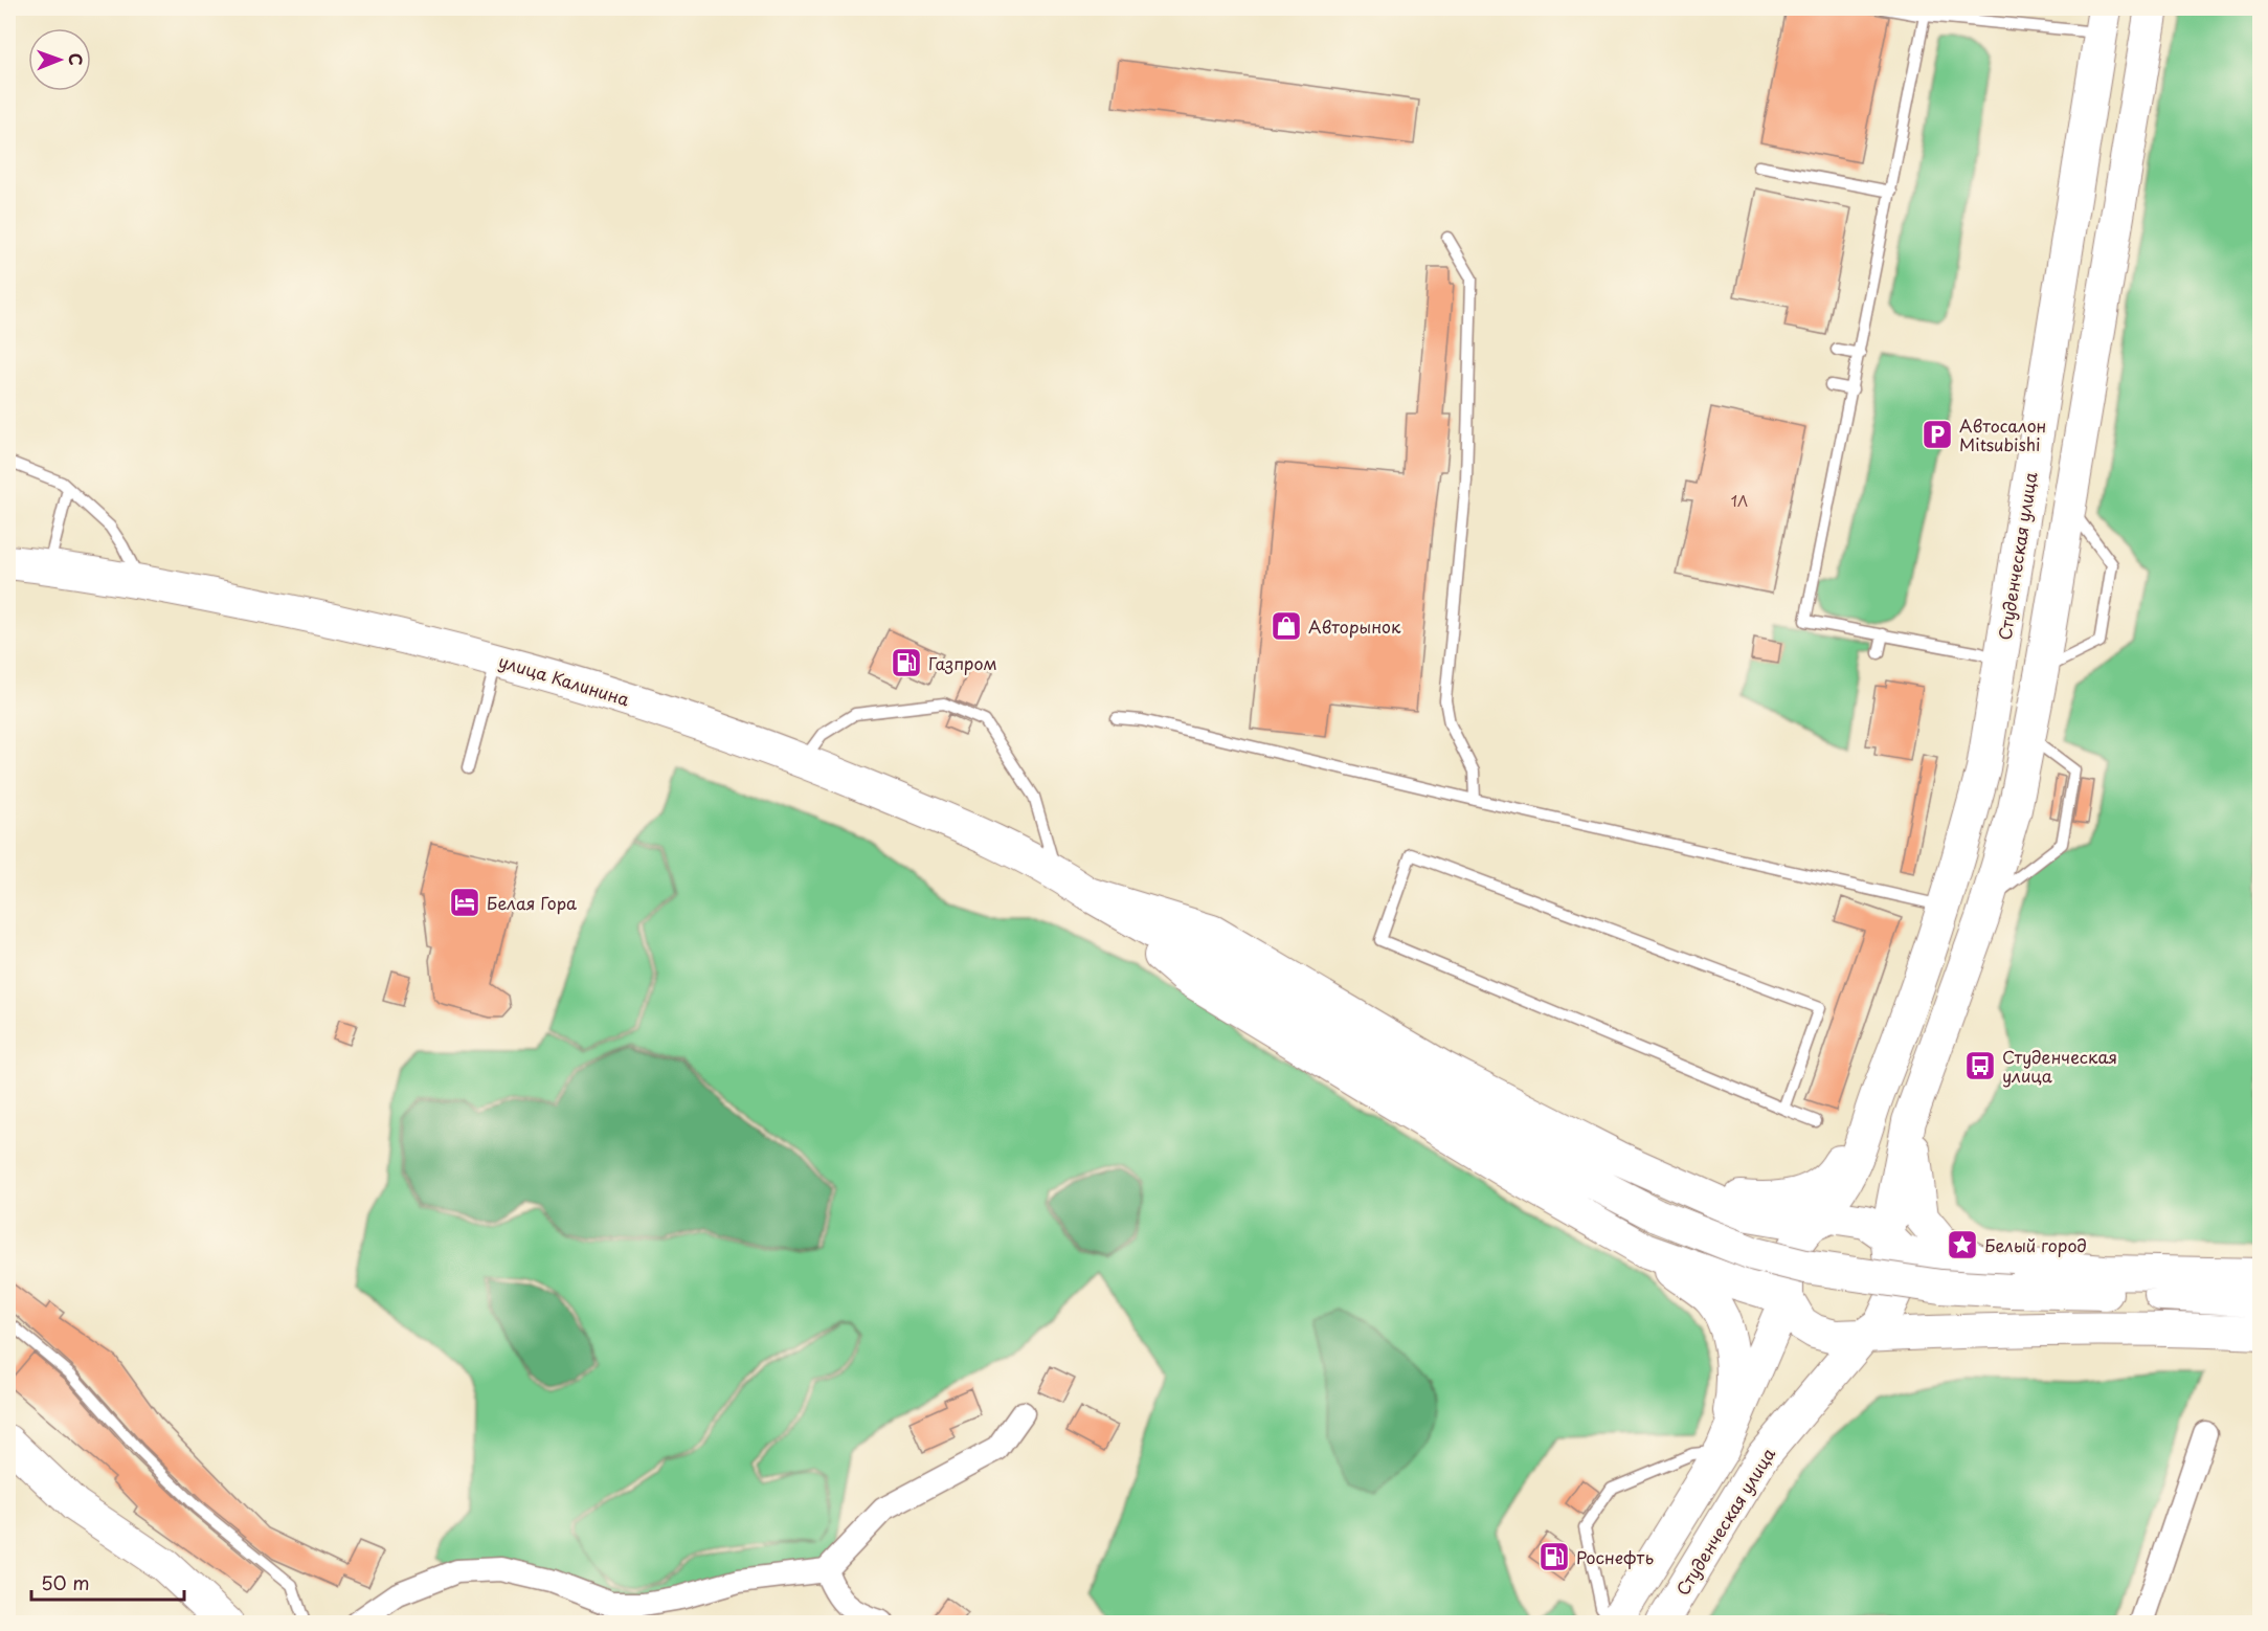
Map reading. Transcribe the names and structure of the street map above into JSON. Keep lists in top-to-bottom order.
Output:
{
  "streets": {
    "main road": ["Студенческая улица", "улица Калинина"]
  },
  "places": {
    "parking": ["Автосалон Mitsubishi"],
    "shop": ["Авторынок"],
    "fuel station": ["Газпром", "Роснефть"],
    "hotel": ["Белая Гора"],
    "bus stop": ["Студенческая улица"],
    "place": ["Белый город"]
  },
  "house_numbers": ["1Л"],
  "scale_bar": "50 m",
  "north": "right"
}
